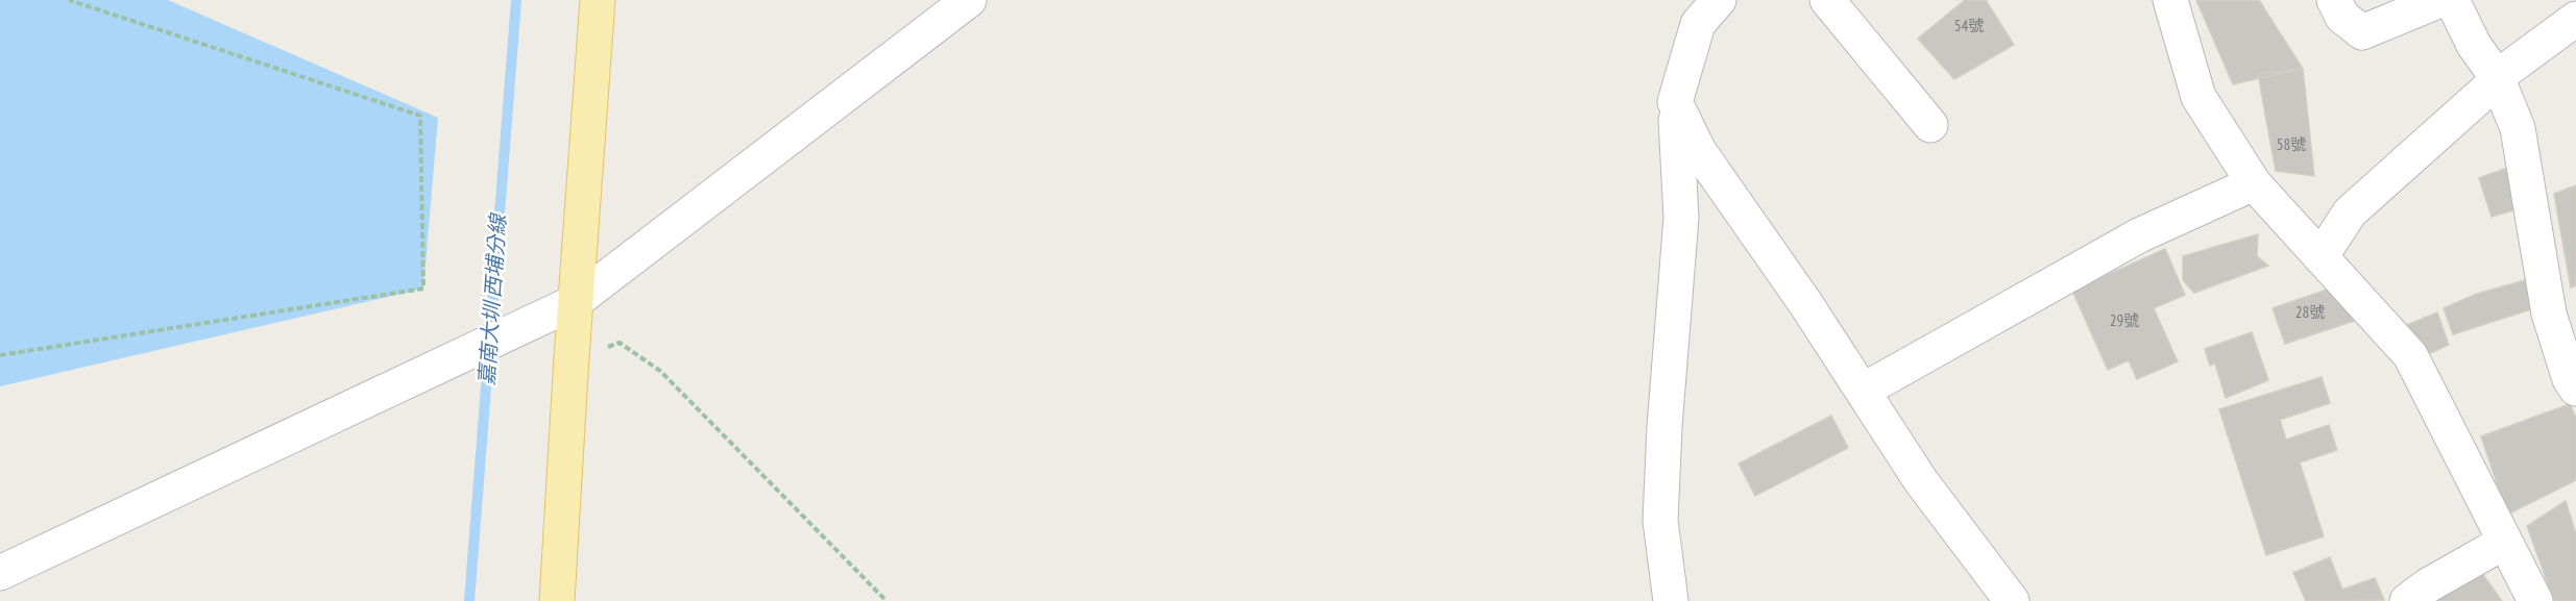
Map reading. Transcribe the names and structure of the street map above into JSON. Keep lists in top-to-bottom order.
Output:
{
  "water": ["嘉南大圳 西埔分線"],
  "house_numbers": [
    "54號",
    "58號",
    "28號",
    "29號"
  ]
}
